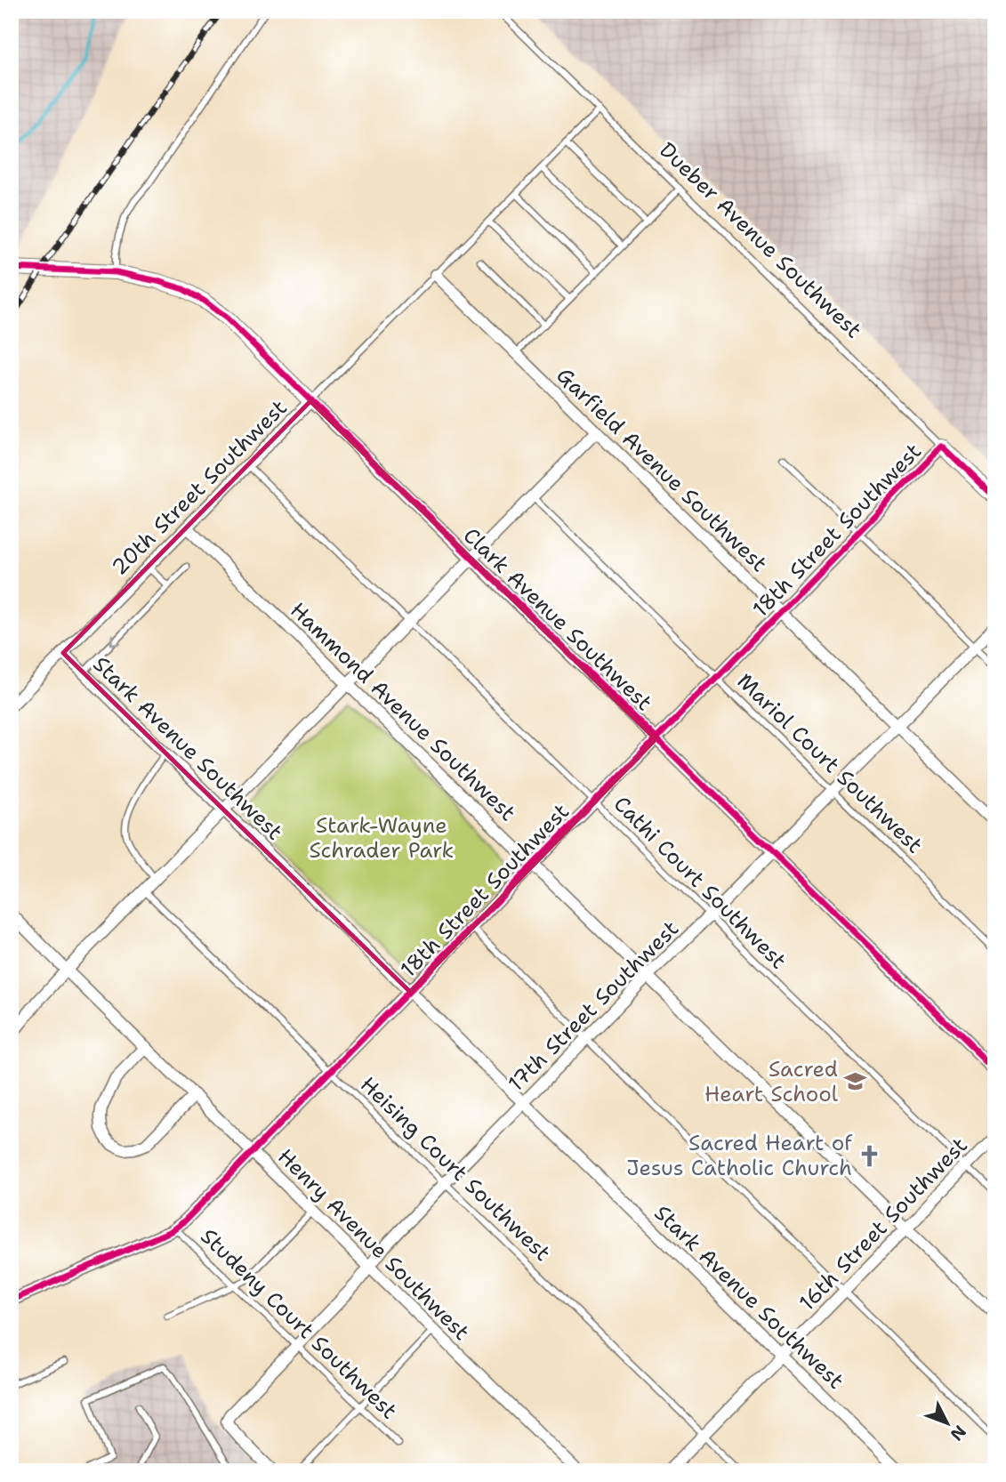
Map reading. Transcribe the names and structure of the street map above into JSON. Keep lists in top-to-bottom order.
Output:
{
  "streets": {
    "street": [
      "Dueber Avenue Southwest",
      "Garfield Avenue Southwest",
      "20th Street Southwest",
      "18th Street Southwest",
      "Clark Avenue Southwest",
      "Hammond Avenue Southwest",
      "Stark Avenue Southwest",
      "17th Street Southwest",
      "16th Street Southwest",
      "Henry Avenue Southwest"
    ],
    "lane": [
      "Mariol Court Southwest",
      "Cathi Court Southwest",
      "Heising Court Southwest",
      "Studeny Court Southwest"
    ]
  },
  "crossings": [
    ["Dueber Avenue Southwest", "20th Street Southwest"],
    ["Dueber Avenue Southwest", "18th Street Southwest"],
    ["Garfield Avenue Southwest", "20th Street Southwest"],
    ["Garfield Avenue Southwest", "18th Street Southwest"],
    ["Garfield Avenue Southwest", "17th Street Southwest"],
    ["20th Street Southwest", "Clark Avenue Southwest"],
    ["20th Street Southwest", "Hammond Avenue Southwest"],
    ["20th Street Southwest", "Stark Avenue Southwest"],
    ["20th Street Southwest", "Cathi Court Southwest"],
    ["18th Street Southwest", "Clark Avenue Southwest"],
    ["18th Street Southwest", "Hammond Avenue Southwest"],
    ["18th Street Southwest", "Stark Avenue Southwest"],
    ["18th Street Southwest", "Mariol Court Southwest"],
    ["18th Street Southwest", "Cathi Court Southwest"],
    ["18th Street Southwest", "Heising Court Southwest"],
    ["18th Street Southwest", "Henry Avenue Southwest"],
    ["18th Street Southwest", "Studeny Court Southwest"],
    ["Clark Avenue Southwest", "17th Street Southwest"],
    ["Hammond Avenue Southwest", "17th Street Southwest"],
    ["Hammond Avenue Southwest", "16th Street Southwest"],
    ["Stark Avenue Southwest", "17th Street Southwest"],
    ["Stark Avenue Southwest", "16th Street Southwest"],
    ["Mariol Court Southwest", "17th Street Southwest"],
    ["Cathi Court Southwest", "17th Street Southwest"],
    ["Cathi Court Southwest", "16th Street Southwest"],
    ["17th Street Southwest", "Heising Court Southwest"],
    ["17th Street Southwest", "Henry Avenue Southwest"],
    ["17th Street Southwest", "Studeny Court Southwest"],
    ["Heising Court Southwest", "16th Street Southwest"]
  ],
  "parks": ["Stark-Wayne Schrader Park"],
  "places": {
    "school or university": ["Sacred Heart School"],
    "church": ["Sacred Heart of Jesus Catholic Church"]
  },
  "north": "bottom right"
}
